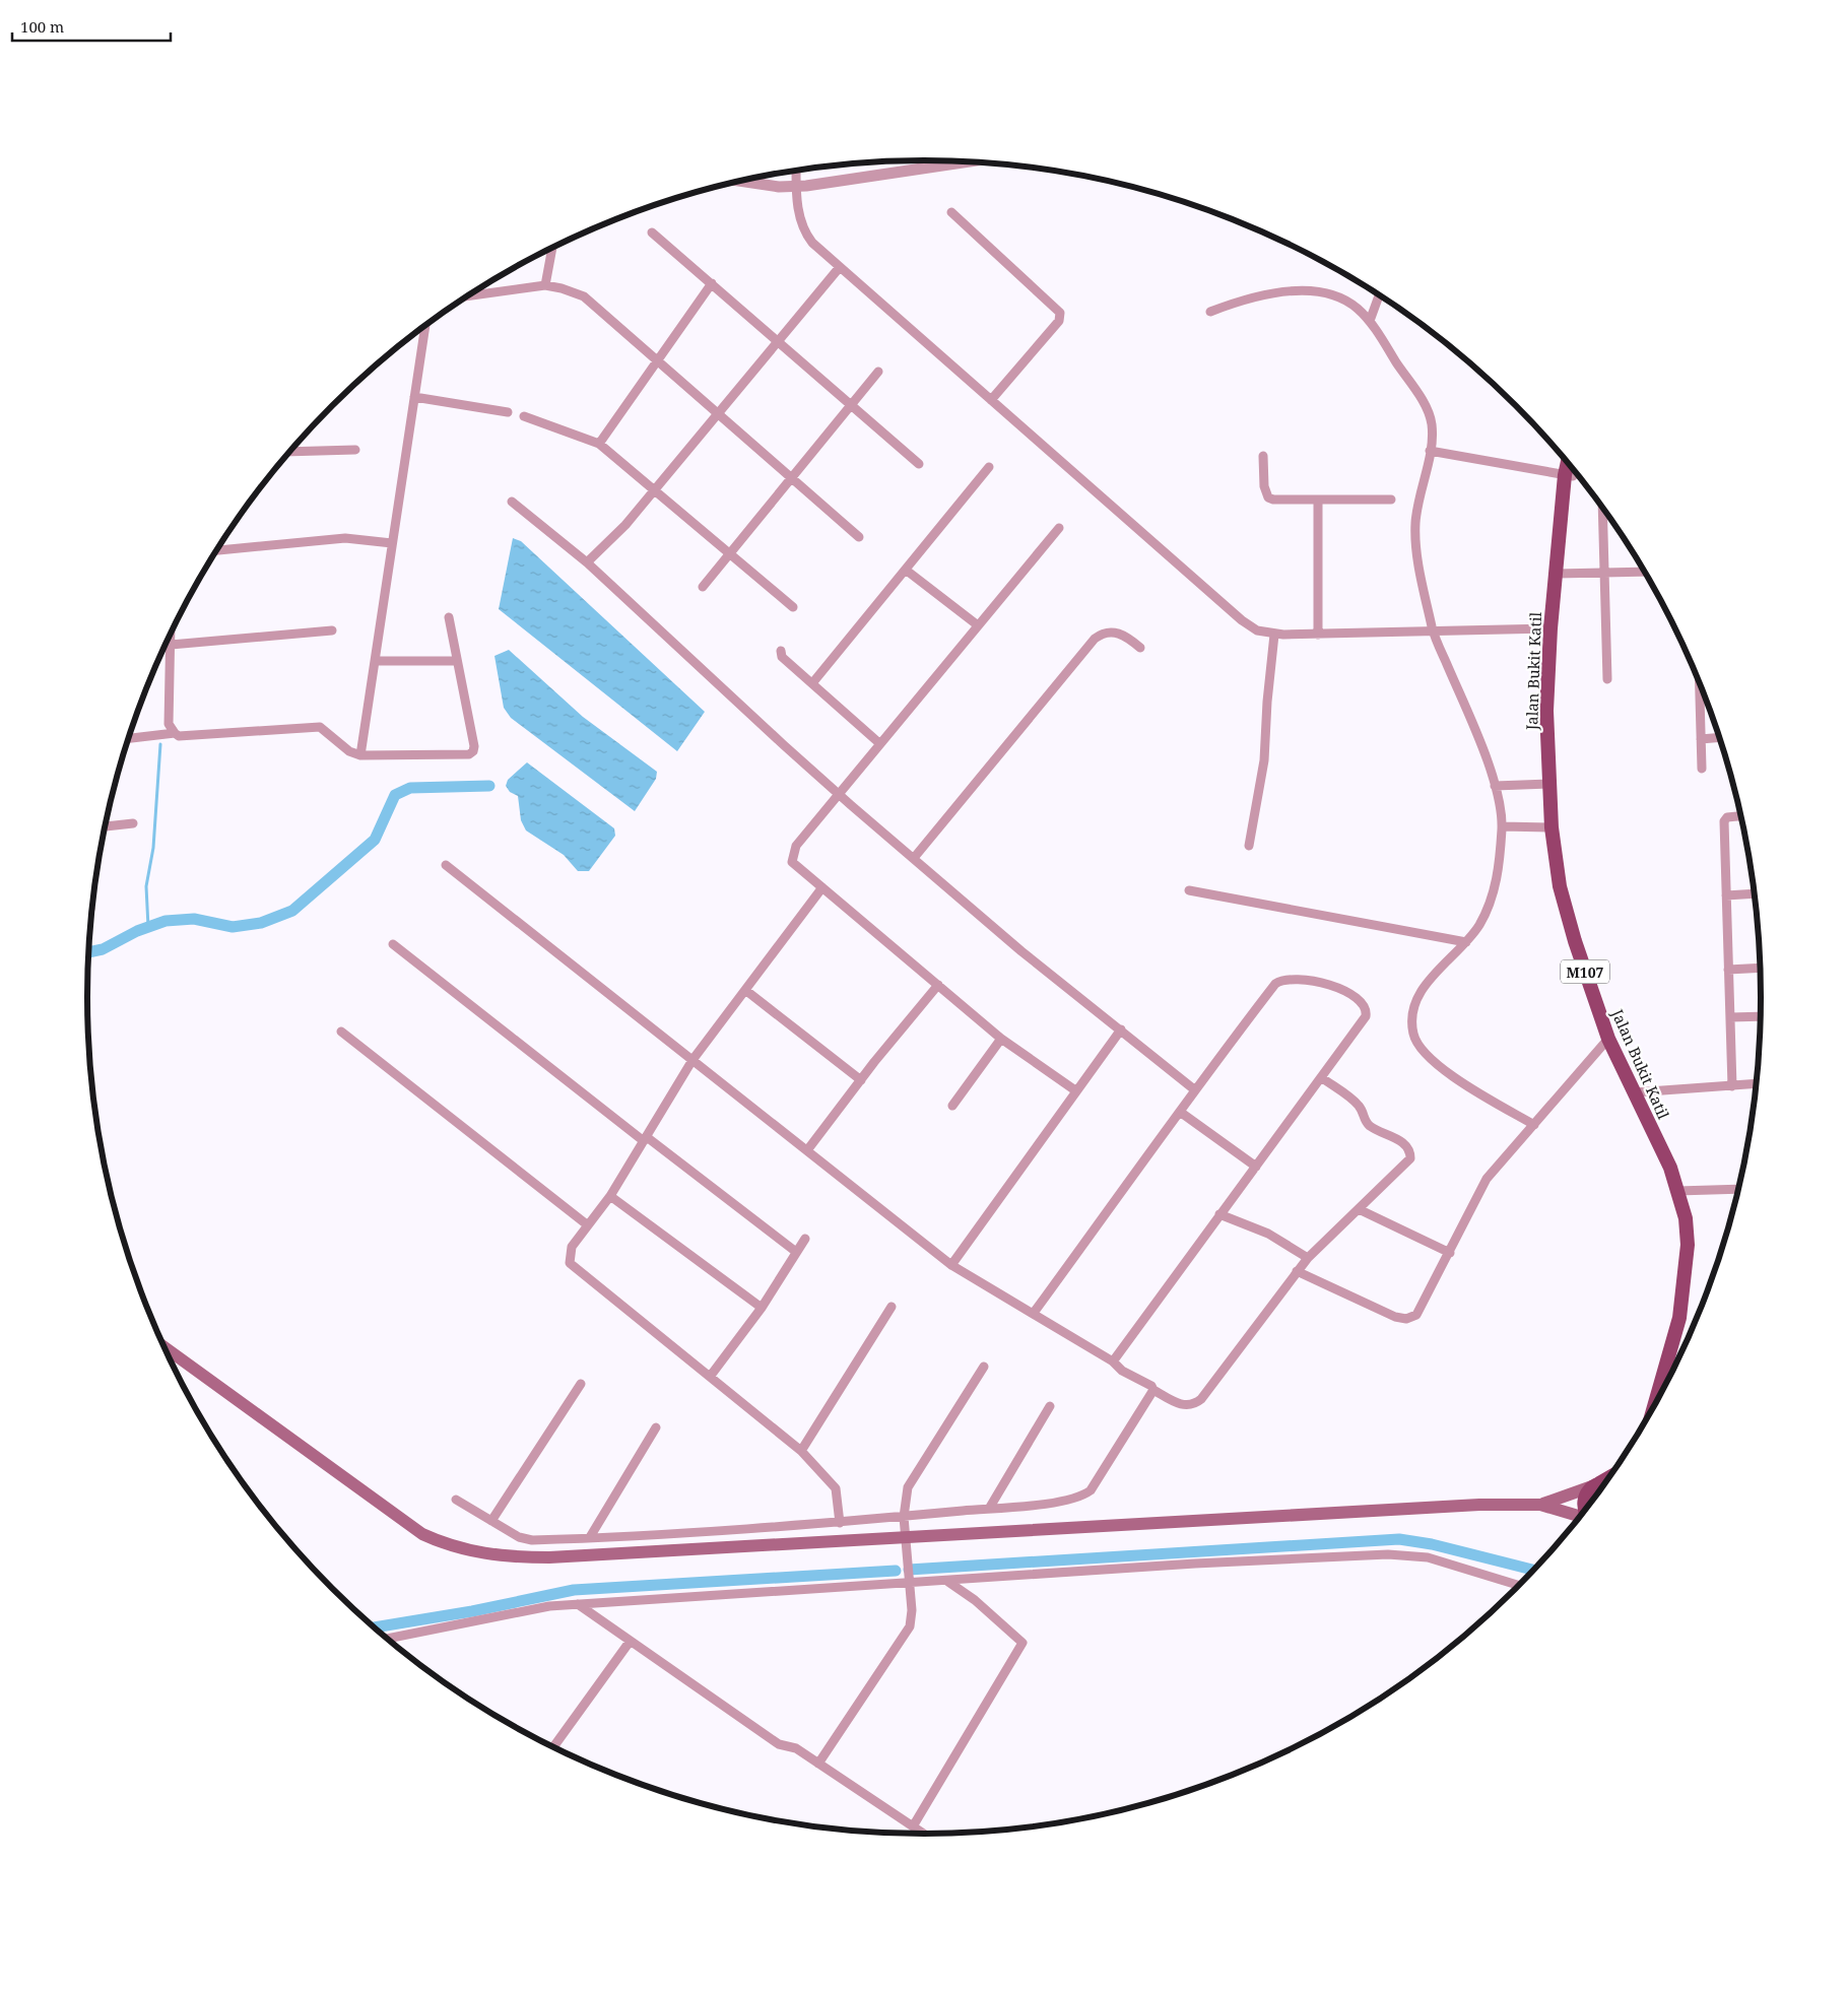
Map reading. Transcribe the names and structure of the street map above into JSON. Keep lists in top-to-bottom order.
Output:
{
  "streets": {
    "main road": ["Jalan Bukit Katil", "M107"]
  },
  "scale_bar": "100 m"
}
